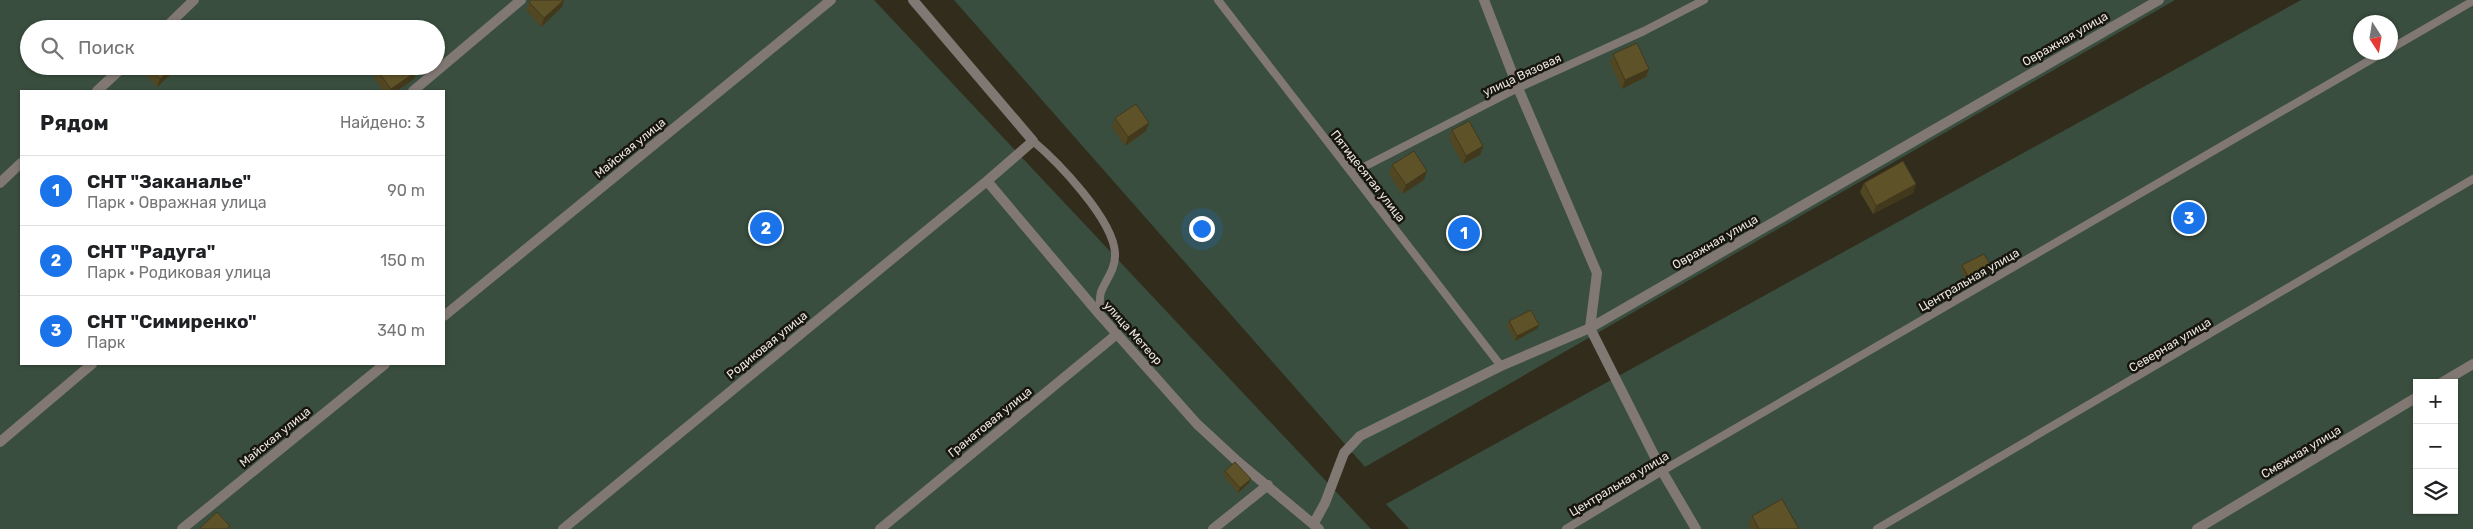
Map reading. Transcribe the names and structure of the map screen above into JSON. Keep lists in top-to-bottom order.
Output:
{
  "streets": {
    "street": [
      "Овражная улица",
      "Майская улица",
      "улица Метеор",
      "Родиковая улица",
      "Гранатовая улица",
      "Смежная улица"
    ],
    "lane": [
      "улица Вязовая",
      "Пятидесятая улица",
      "Центральная улица",
      "Северная улица"
    ]
  },
  "crossings": [
    ["Овражная улица", "Пятидесятая улица"],
    ["Овражная улица", "улица Метеор"],
    ["улица Вязовая", "Пятидесятая улица"],
    ["улица Метеор", "Родиковая улица"],
    ["улица Метеор", "Гранатовая улица"]
  ],
  "north": "bottom",
  "page": {
    "search": "Поиск",
    "heading": ["Рядом", "Найдено: 3"],
    "list": [
      {
        "mark": "1",
        "name": "СНТ \"Заканалье\"",
        "note": "Парк · Овражная улица",
        "value": "90 m"
      },
      {
        "mark": "2",
        "name": "СНТ \"Радуга\"",
        "note": "Парк · Родиковая улица",
        "value": "150 m"
      },
      {
        "mark": "3",
        "name": "СНТ \"Симиренко\"",
        "note": "Парк",
        "value": "340 m"
      }
    ],
    "pins": ["3", "2", "1"],
    "map_buttons": ["+", "−"]
  }
}
